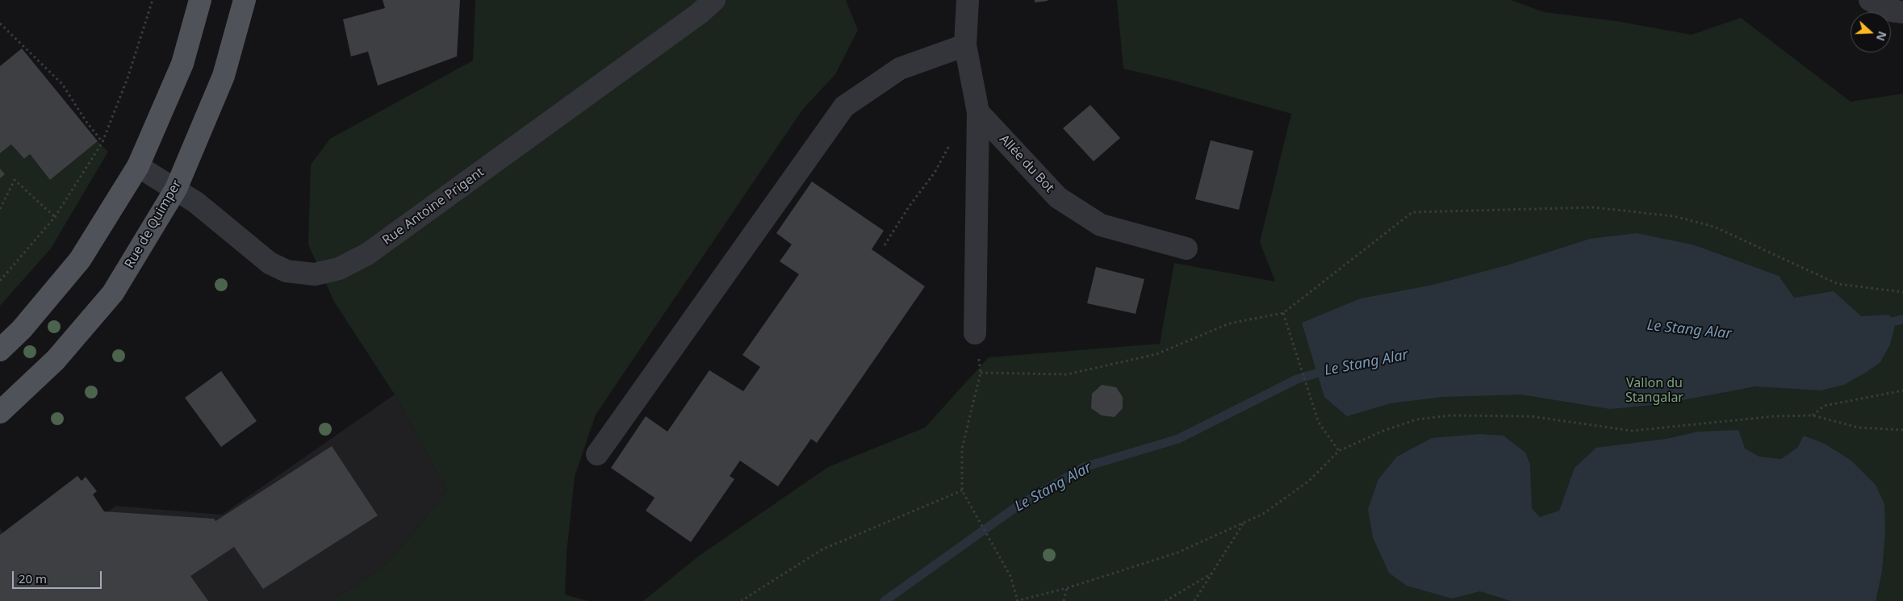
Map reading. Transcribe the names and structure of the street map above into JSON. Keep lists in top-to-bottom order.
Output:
{
  "streets": {
    "main road": ["Rue de Quimper"],
    "street": ["Allée du Bot", "Rue Antoine Prigent"]
  },
  "crossings": [
    ["Rue Antoine Prigent", "Rue de Quimper"]
  ],
  "water": ["Le Stang Alar"],
  "parks": ["Vallon du Stangalar"],
  "scale_bar": "20 m",
  "north": "right"
}
